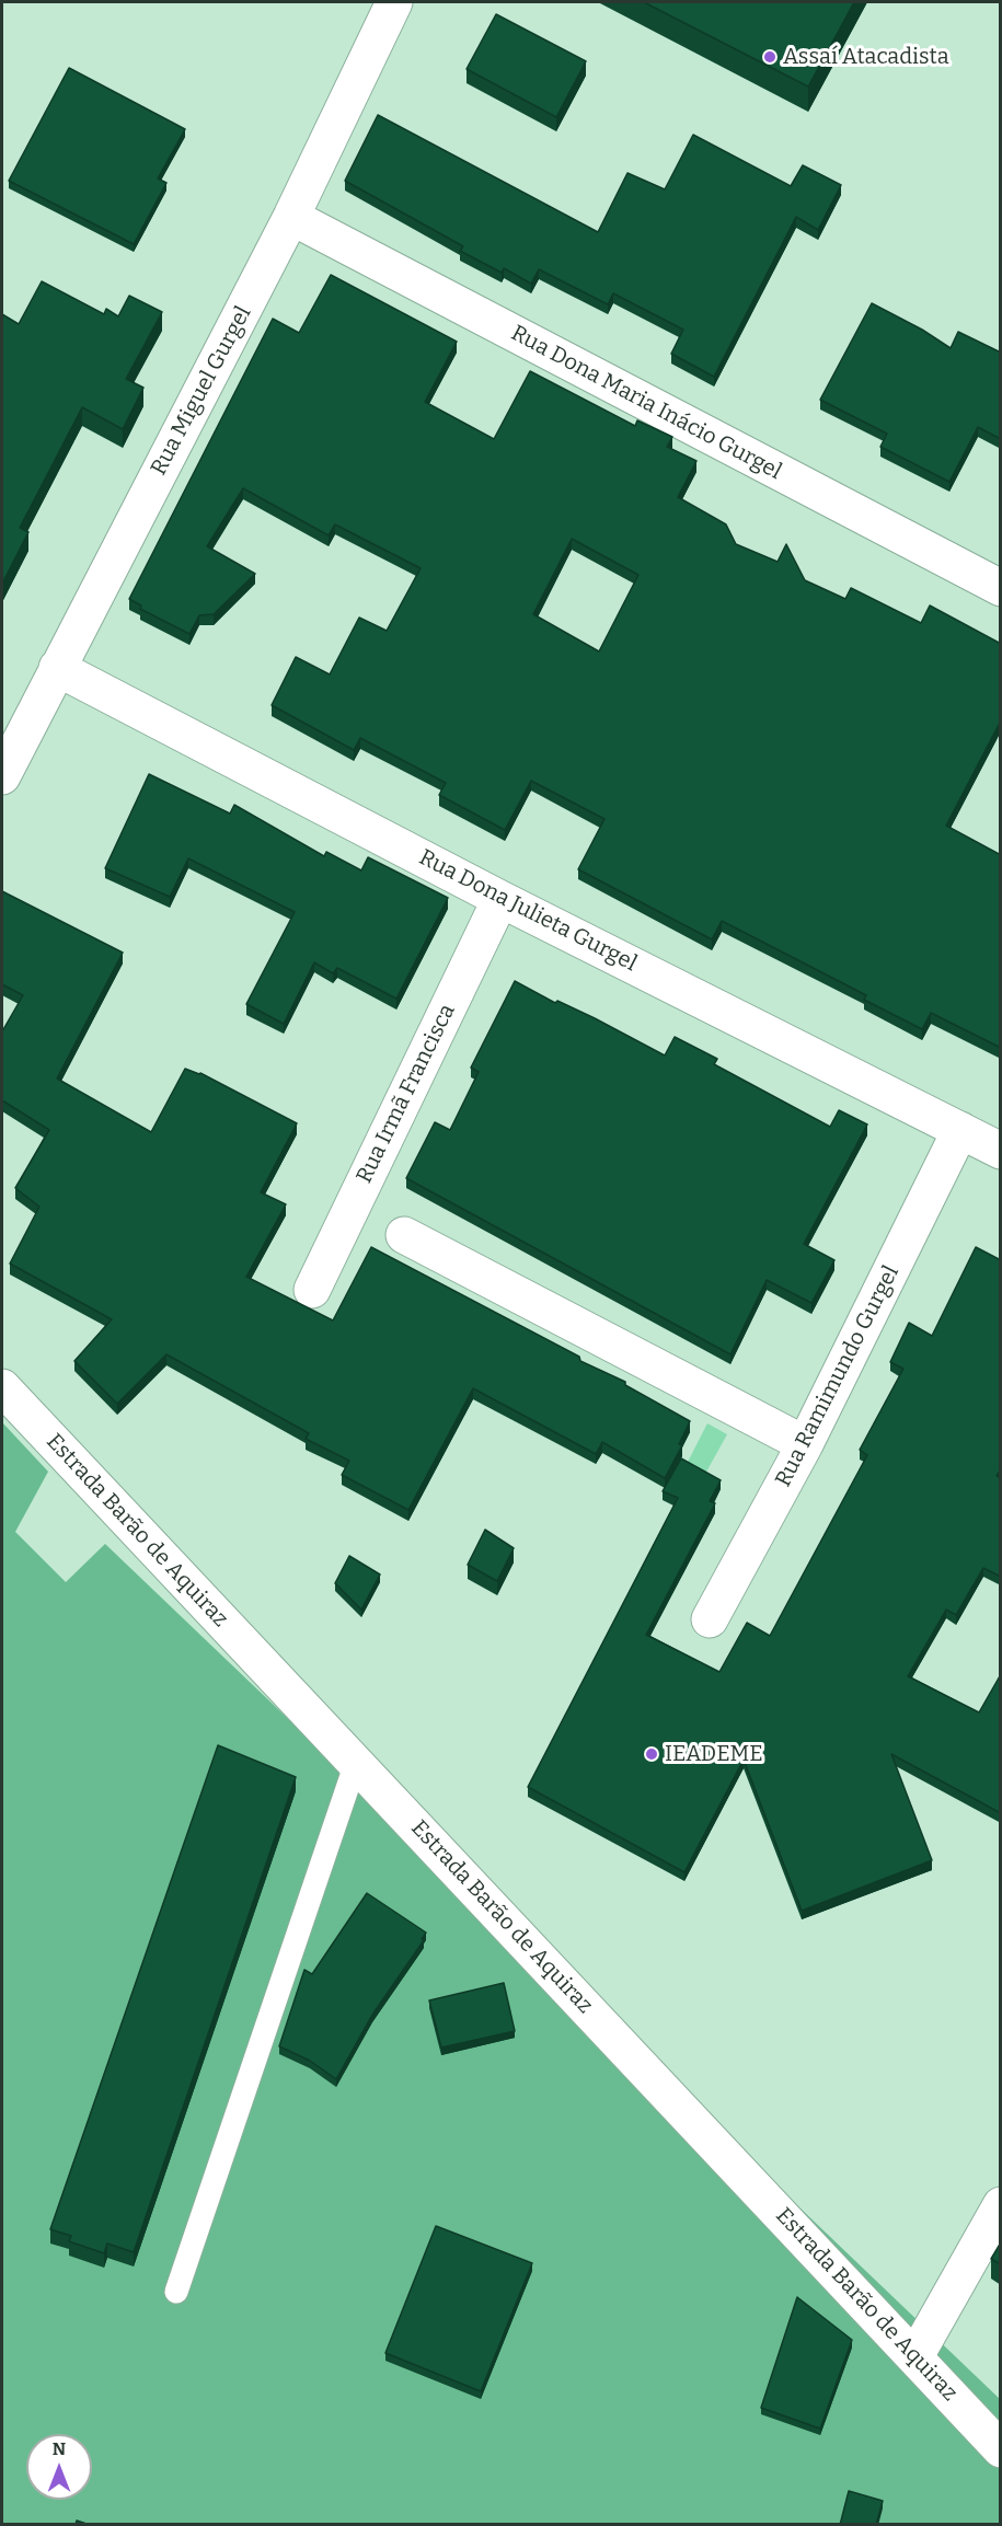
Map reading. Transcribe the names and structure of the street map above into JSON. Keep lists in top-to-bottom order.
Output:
{
  "streets": {
    "street": [
      "Rua Miguel Gurgel",
      "Rua Dona Maria Inácio Gurgel",
      "Rua Dona Julieta Gurgel",
      "Rua Irmã Francisca",
      "Rua Ramimundo Gurgel",
      "Estrada Barão de Aquiraz"
    ]
  },
  "crossings": [
    ["Rua Miguel Gurgel", "Rua Dona Maria Inácio Gurgel"],
    ["Rua Miguel Gurgel", "Rua Dona Julieta Gurgel"],
    ["Rua Dona Julieta Gurgel", "Rua Irmã Francisca"],
    ["Rua Dona Julieta Gurgel", "Rua Ramimundo Gurgel"]
  ],
  "places": ["Assaí Atacadista", "IEADEME"],
  "north": "top"
}
